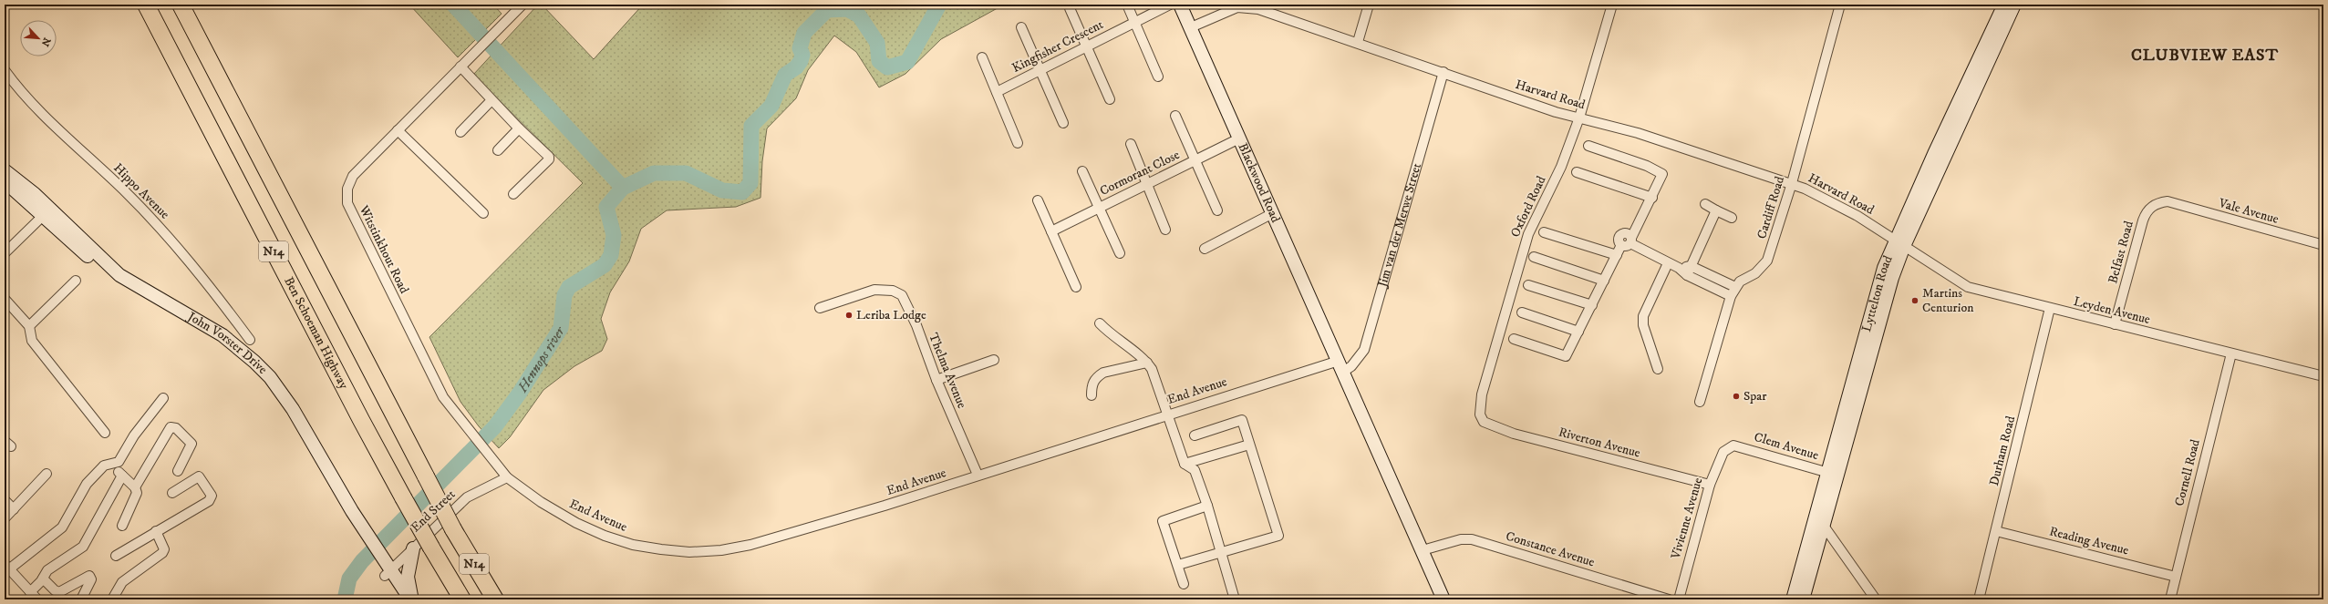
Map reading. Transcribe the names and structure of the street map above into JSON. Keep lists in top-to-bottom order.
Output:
{
  "streets": {
    "highway": ["N14", "Ben Schoeman Highway"],
    "main road": ["Blackwood Road", "Lyttelton Road", "John Vorster Drive"],
    "street": [
      "Kingfisher Crescent",
      "Harvard Road",
      "Cormorant Close",
      "Hippo Avenue",
      "Oxford Road",
      "Cardiff Road",
      "Vale Avenue",
      "Jim van der Merwe Street",
      "Witstinkhout Road",
      "Belfast Road",
      "Leyden Avenue",
      "Thelma Avenue",
      "End Avenue",
      "Riverton Avenue",
      "Clem Avenue",
      "Durham Road",
      "Cornell Road",
      "End Street",
      "Vivienne Avenue",
      "Reading Avenue",
      "Constance Avenue"
    ]
  },
  "crossings": [
    ["Harvard Road", "Blackwood Road"],
    ["Harvard Road", "Oxford Road"],
    ["Harvard Road", "Cardiff Road"],
    ["Harvard Road", "Jim van der Merwe Street"],
    ["Harvard Road", "Lyttelton Road"],
    ["Harvard Road", "Leyden Avenue"],
    ["Cormorant Close", "Blackwood Road"],
    ["Blackwood Road", "Jim van der Merwe Street"],
    ["Blackwood Road", "End Avenue"],
    ["Oxford Road", "Riverton Avenue"],
    ["Vale Avenue", "Belfast Road"],
    ["Jim van der Merwe Street", "End Avenue"],
    ["Witstinkhout Road", "End Avenue"],
    ["Witstinkhout Road", "End Street"],
    ["Belfast Road", "Leyden Avenue"],
    ["Lyttelton Road", "Leyden Avenue"],
    ["Lyttelton Road", "Clem Avenue"],
    ["Leyden Avenue", "Durham Road"],
    ["Leyden Avenue", "Cornell Road"],
    ["John Vorster Drive", "End Street"],
    ["Thelma Avenue", "End Avenue"],
    ["End Avenue", "End Street"],
    ["Riverton Avenue", "Vivienne Avenue"],
    ["Clem Avenue", "Vivienne Avenue"],
    ["Durham Road", "Reading Avenue"],
    ["Cornell Road", "Reading Avenue"]
  ],
  "districts": ["CLUBVIEW EAST"],
  "water": ["Hennops river"],
  "places": ["Martins Centurion", "Leriba Lodge", "Spar"],
  "north": "bottom right"
}
